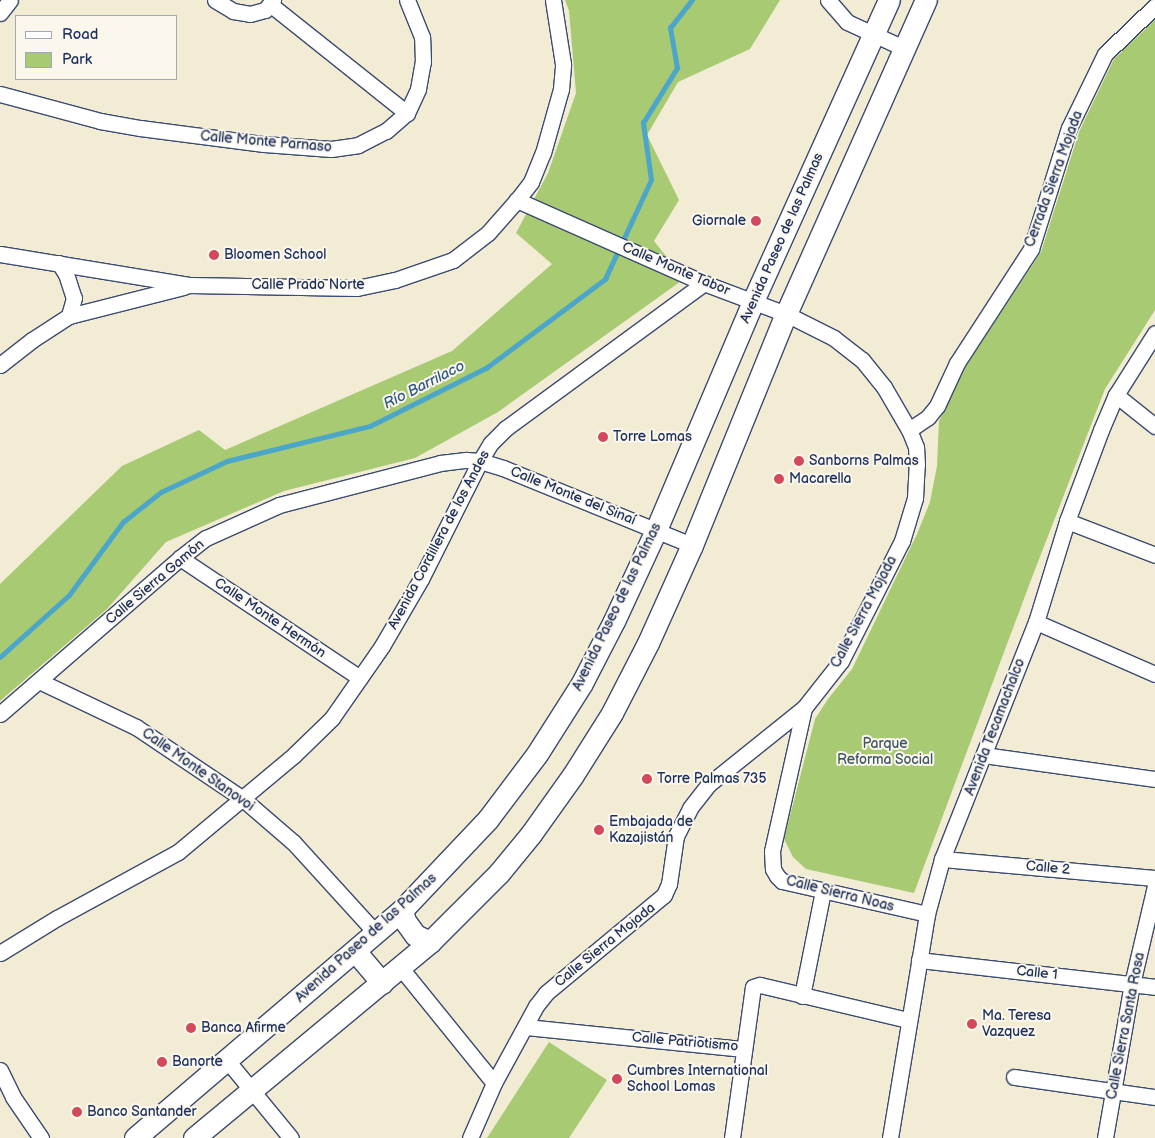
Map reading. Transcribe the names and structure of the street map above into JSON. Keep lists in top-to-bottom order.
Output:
{
  "streets": {
    "main road": ["Avenida Paseo de las Palmas"],
    "street": [
      "Calle Monte Parnaso",
      "Cerrada Sierra Mojada",
      "Calle Monte Tabor",
      "Calle Prado Norte",
      "Calle Monte del Sinaí",
      "Avenida Cordillera de los Andes",
      "Calle Sierra Gamón",
      "Calle Sierra Mojada",
      "Calle Monte Hermón",
      "Avenida Tecamachalco",
      "Calle Monte Stanovoi",
      "Calle 2",
      "Calle Sierra Noas",
      "Calle 1",
      "Calle Sierra Santa Rosa",
      "Calle Patriotismo"
    ]
  },
  "crossings": [
    ["Cerrada Sierra Mojada", "Calle Monte Tabor"],
    ["Cerrada Sierra Mojada", "Calle Sierra Mojada"],
    ["Avenida Paseo de las Palmas", "Calle Monte Tabor"],
    ["Avenida Paseo de las Palmas", "Calle Monte del Sinaí"],
    ["Avenida Paseo de las Palmas", "Calle Monte Stanovoi"],
    ["Calle Monte Tabor", "Calle Prado Norte"],
    ["Calle Monte Tabor", "Avenida Cordillera de los Andes"],
    ["Calle Monte Tabor", "Calle Sierra Mojada"],
    ["Calle Monte del Sinaí", "Avenida Cordillera de los Andes"],
    ["Calle Monte del Sinaí", "Calle Sierra Gamón"],
    ["Avenida Cordillera de los Andes", "Calle Sierra Gamón"],
    ["Avenida Cordillera de los Andes", "Calle Monte Hermón"],
    ["Avenida Cordillera de los Andes", "Calle Monte Stanovoi"],
    ["Calle Sierra Gamón", "Calle Monte Hermón"],
    ["Calle Sierra Gamón", "Calle Monte Stanovoi"],
    ["Calle Sierra Mojada", "Calle Sierra Noas"],
    ["Calle Sierra Mojada", "Calle Patriotismo"],
    ["Avenida Tecamachalco", "Calle 2"],
    ["Avenida Tecamachalco", "Calle Sierra Noas"],
    ["Avenida Tecamachalco", "Calle 1"],
    ["Avenida Tecamachalco", "Calle Patriotismo"],
    ["Calle 1", "Calle Sierra Santa Rosa"]
  ],
  "water": ["Río Barrilaco"],
  "parks": ["Parque Reforma Social"],
  "places": [
    "Giornale",
    "Bloomen School",
    "Torre Lomas",
    "Sanborns Palmas",
    "Macarella",
    "Torre Palmas 735",
    "Embajada de Kazajistán",
    "Ma. Teresa Vazquez",
    "Banca Afirme",
    "Banorte",
    "Cumbres International School Lomas",
    "Banco Santander"
  ],
  "legend": ["Road", "Park"]
}
